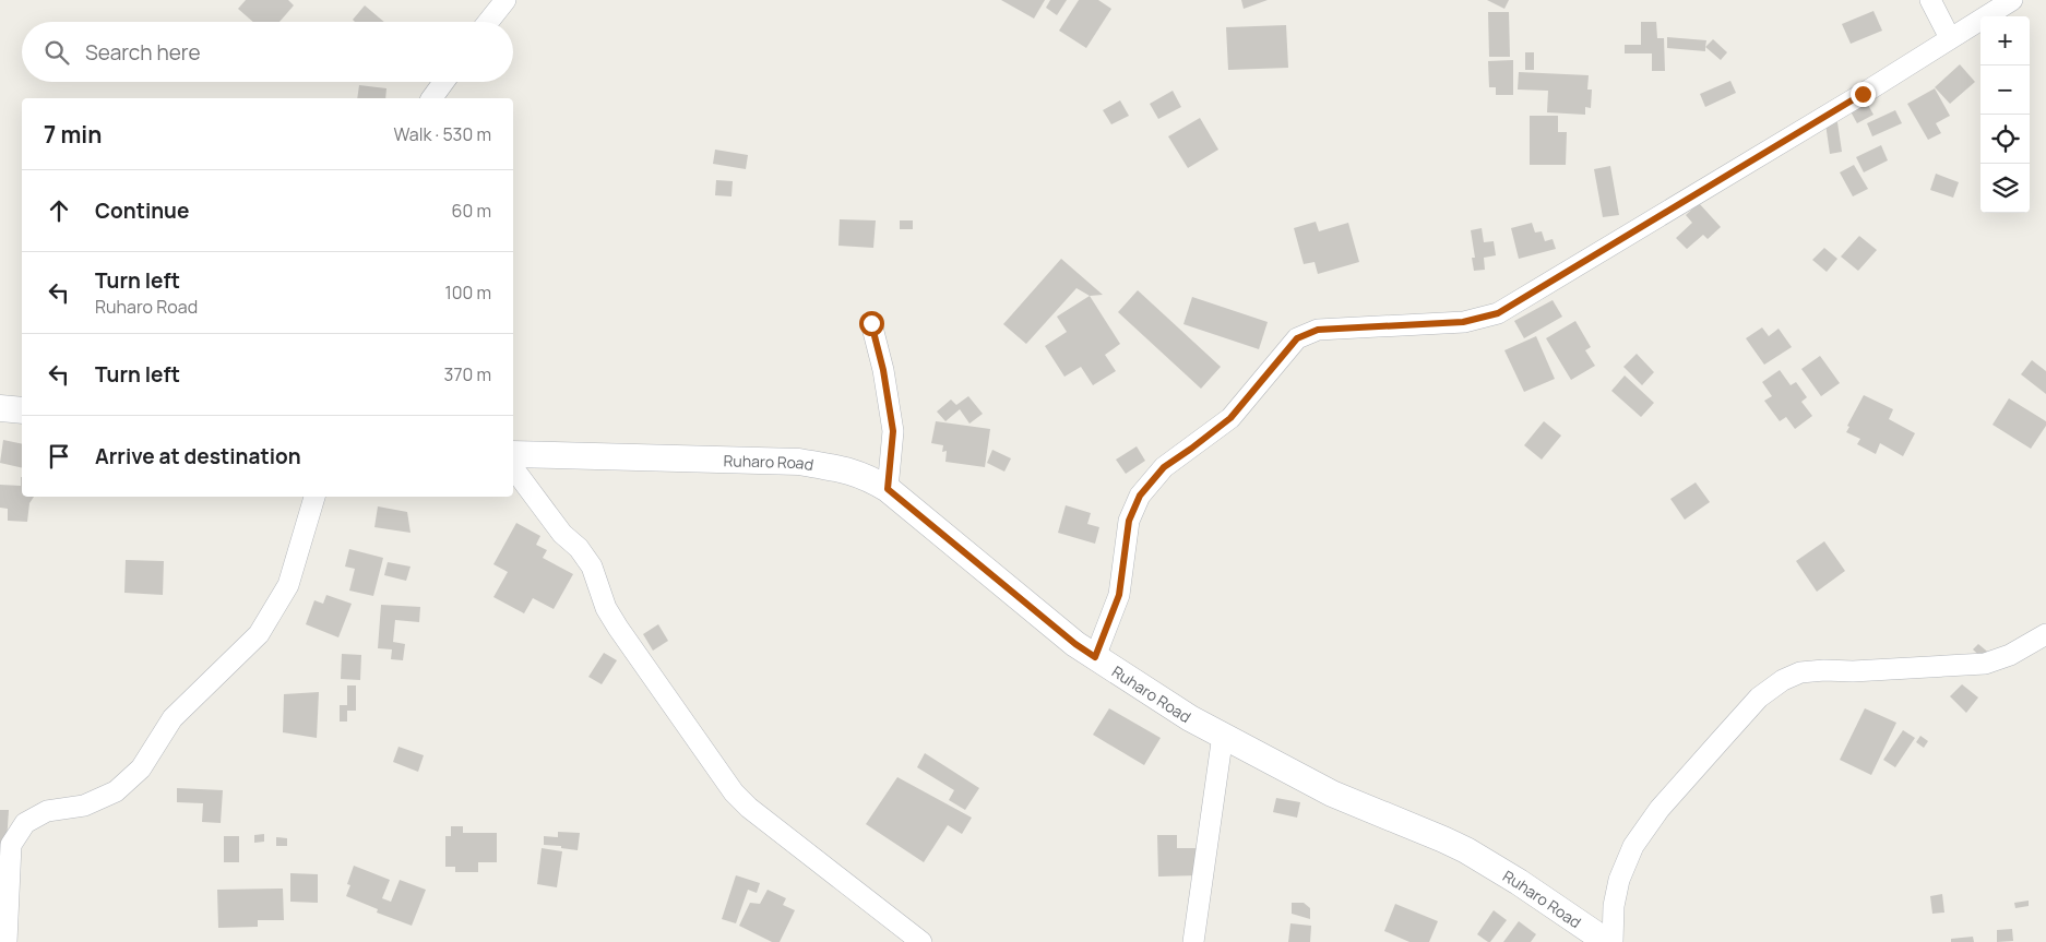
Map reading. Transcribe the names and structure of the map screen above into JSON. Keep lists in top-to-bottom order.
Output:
{
  "streets": {
    "street": ["Ruharo Road"]
  },
  "page": {
    "map_buttons": ["+", "−"],
    "search": "Search here",
    "heading": ["7 min", "Walk · 530 m"],
    "list": [
      ["Continue", "60 m"],
      ["Turn left", "Ruharo Road", "100 m"],
      ["Turn left", "370 m"],
      "Arrive at destination"
    ]
  }
}
